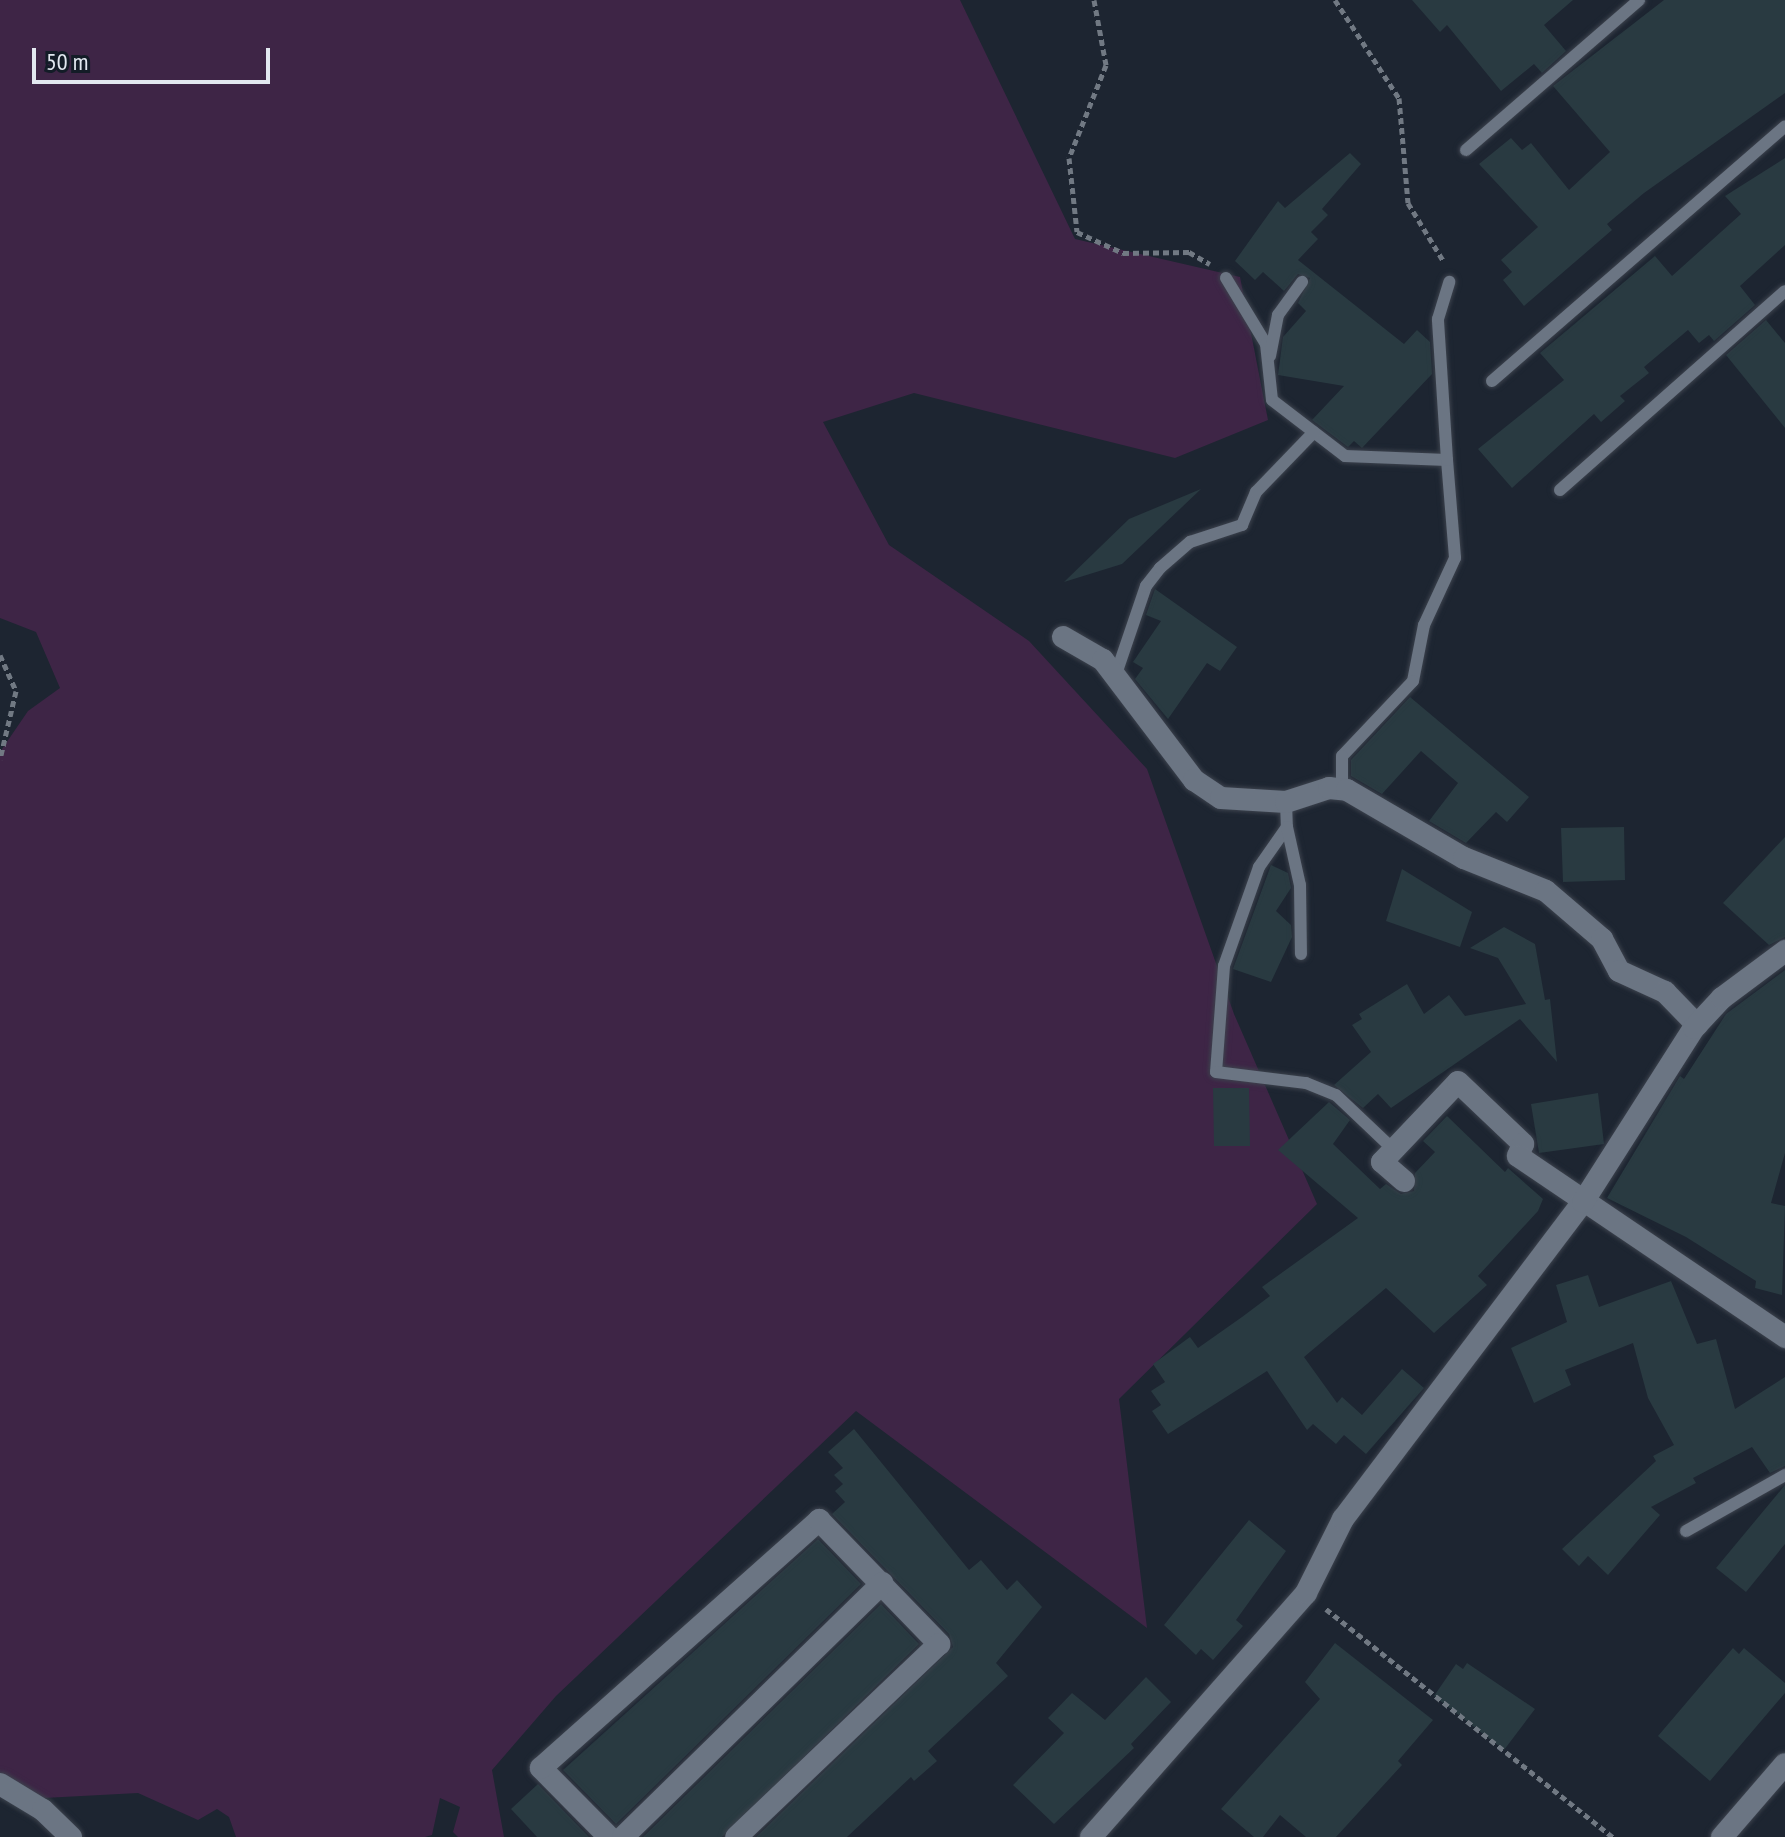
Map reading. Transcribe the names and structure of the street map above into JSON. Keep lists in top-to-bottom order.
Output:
{
  "scale_bar": "50 m"
}
